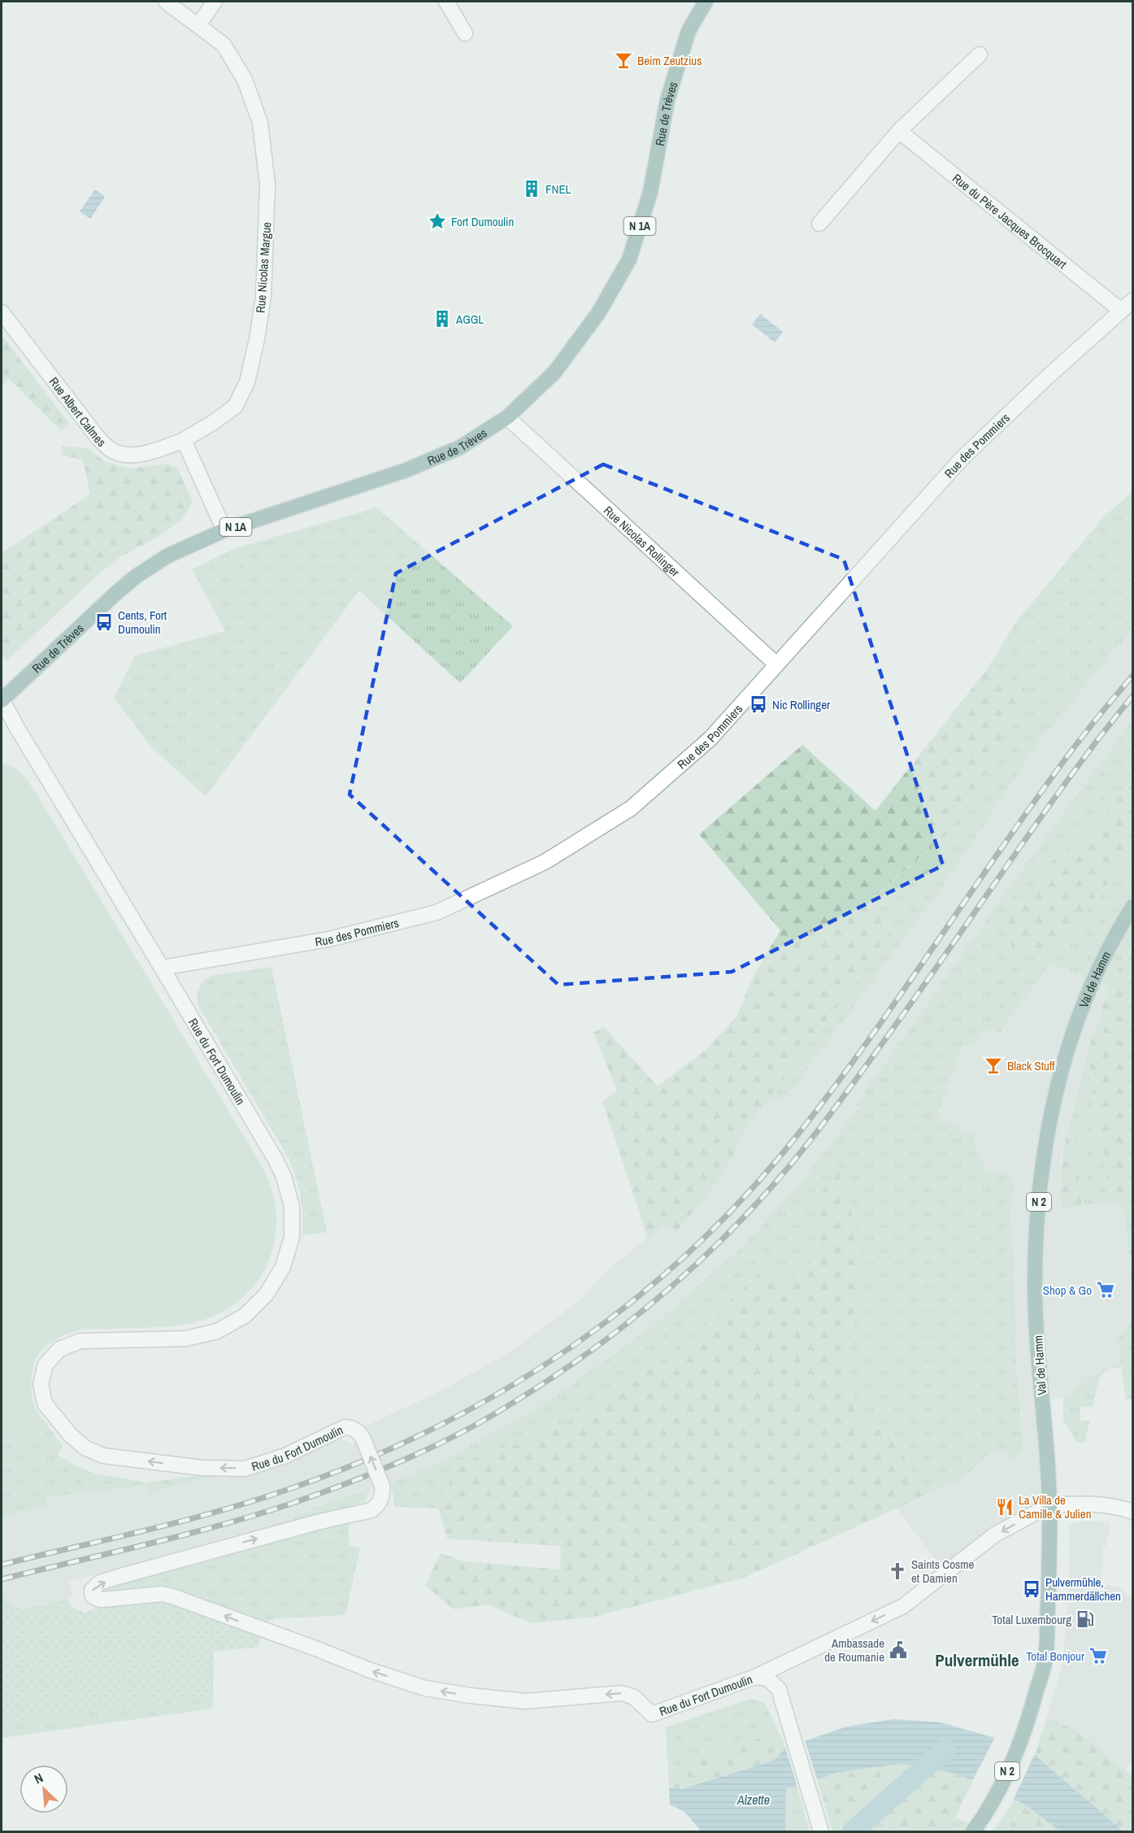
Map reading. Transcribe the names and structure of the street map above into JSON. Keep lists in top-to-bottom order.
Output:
{
  "streets": {
    "main road": [
      "Rue de Trèves",
      "N 1A",
      "Val de Hamm",
      "N 2"
    ],
    "street": [
      "Rue du Père Jacques Brocquart",
      "Rue Nicolas Margue",
      "Rue Albert Calmes",
      "Rue des Pommiers",
      "Rue Nicolas Rollinger",
      "Rue du Fort Dumoulin"
    ]
  },
  "crossings": [
    ["Rue de Trèves", "Rue Nicolas Rollinger"],
    ["Rue de Trèves", "Rue du Fort Dumoulin"],
    ["Rue du Père Jacques Brocquart", "Rue des Pommiers"],
    ["Rue Nicolas Margue", "Rue Albert Calmes"],
    ["Rue des Pommiers", "Rue Nicolas Rollinger"],
    ["Rue des Pommiers", "Rue du Fort Dumoulin"]
  ],
  "districts": ["Pulvermühle"],
  "water": ["Alzette"],
  "places": {
    "bar": ["Beim Zeutzius", "Black Stuff"],
    "building": ["FNEL", "AGGL"],
    "place": ["Fort Dumoulin"],
    "bus stop": ["Cents, Fort Dumoulin", "Nic Rollinger", "Pulvermühle, Hammerdällchen"],
    "supermarket": ["Shop & Go", "Total Bonjour"],
    "restaurant": ["La Villa de Camille & Julien"],
    "church": ["Saints Cosme et Damien"],
    "fuel station": ["Total Luxembourg"],
    "public building": ["Ambassade de Roumanie"]
  },
  "north": "top left"
}
